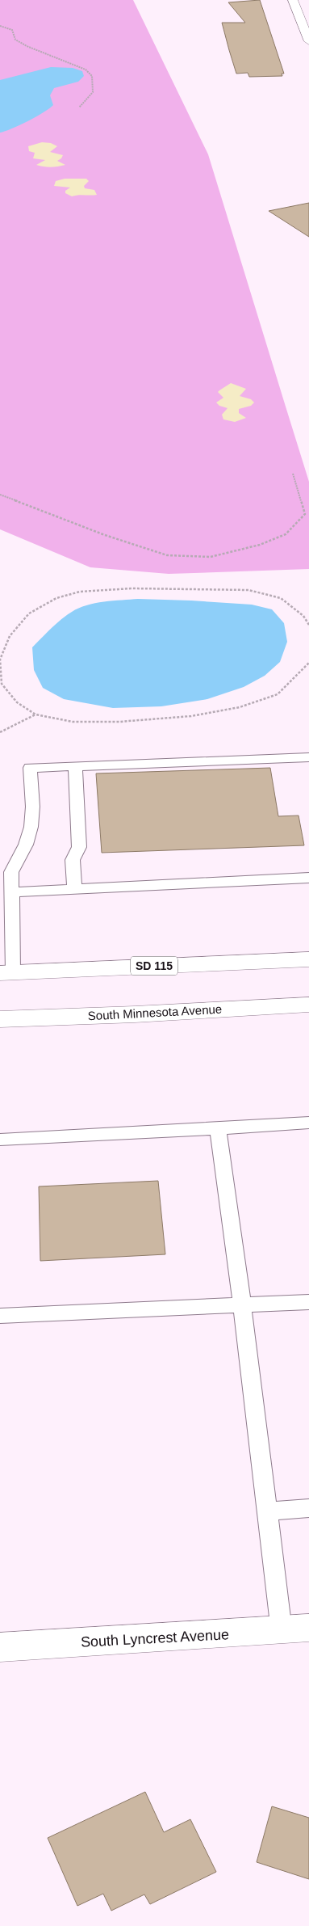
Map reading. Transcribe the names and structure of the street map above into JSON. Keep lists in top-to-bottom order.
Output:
{
  "streets": {
    "main road": ["SD 115", "South Minnesota Avenue", "South Lyncrest Avenue"]
  }
}
